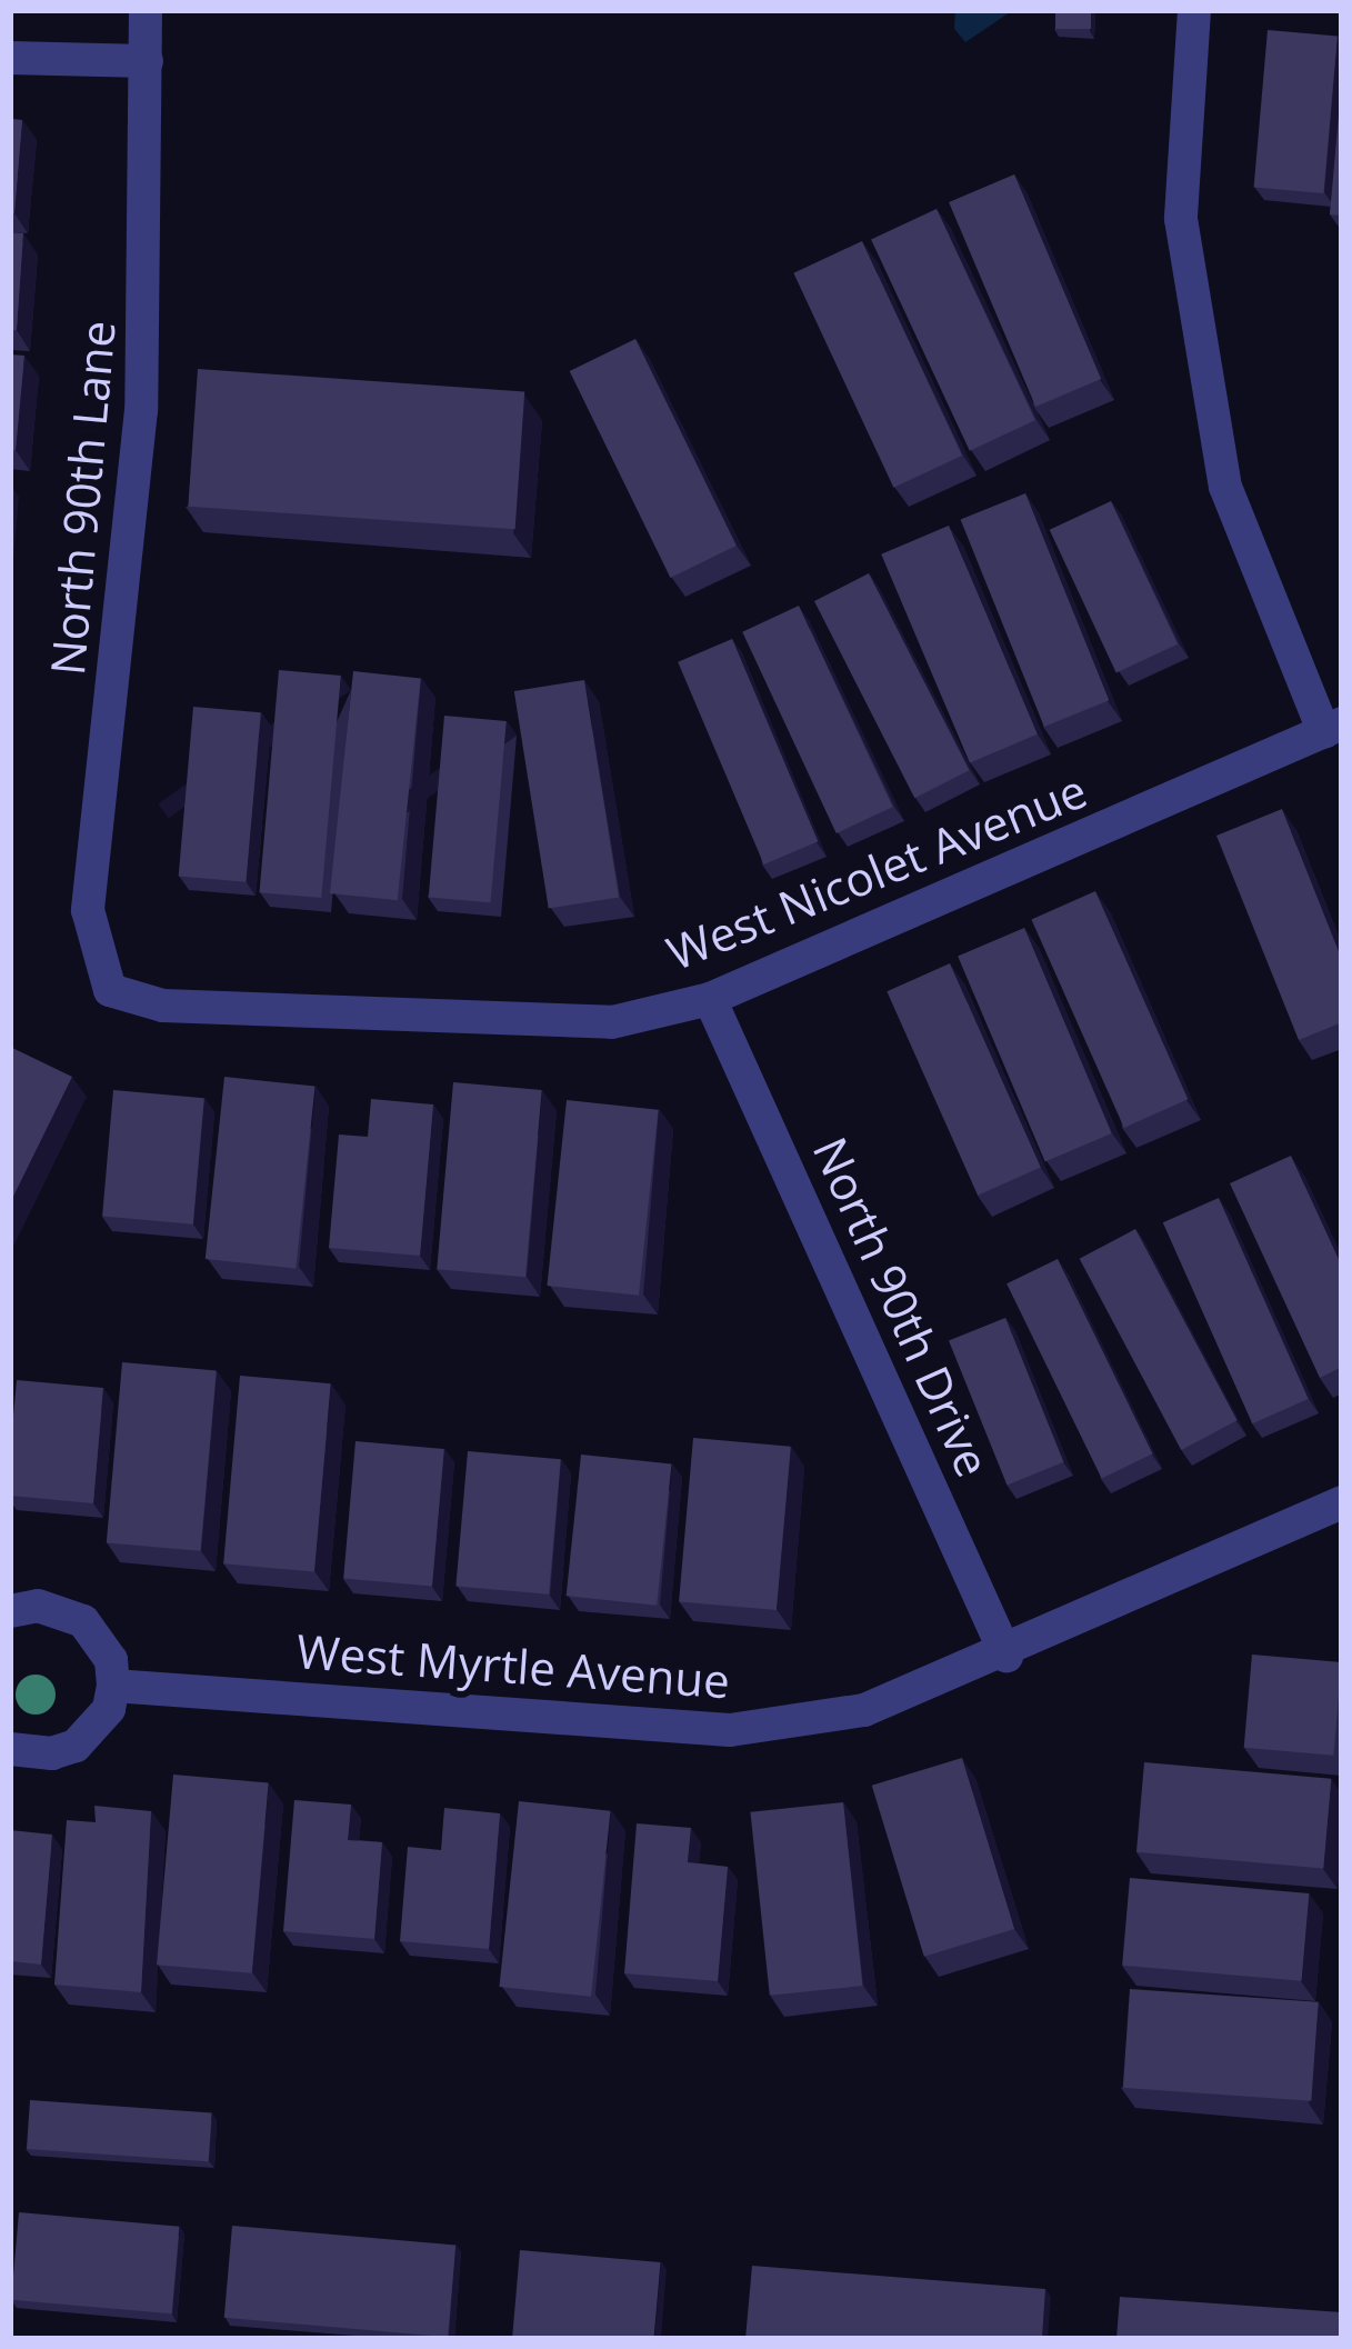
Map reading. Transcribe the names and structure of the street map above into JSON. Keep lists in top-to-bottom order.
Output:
{
  "streets": {
    "street": [
      "North 90th Lane",
      "West Nicolet Avenue",
      "North 90th Drive",
      "West Myrtle Avenue"
    ]
  },
  "crossings": [
    ["North 90th Lane", "West Nicolet Avenue"],
    ["West Nicolet Avenue", "North 90th Drive"],
    ["North 90th Drive", "West Myrtle Avenue"]
  ]
}
